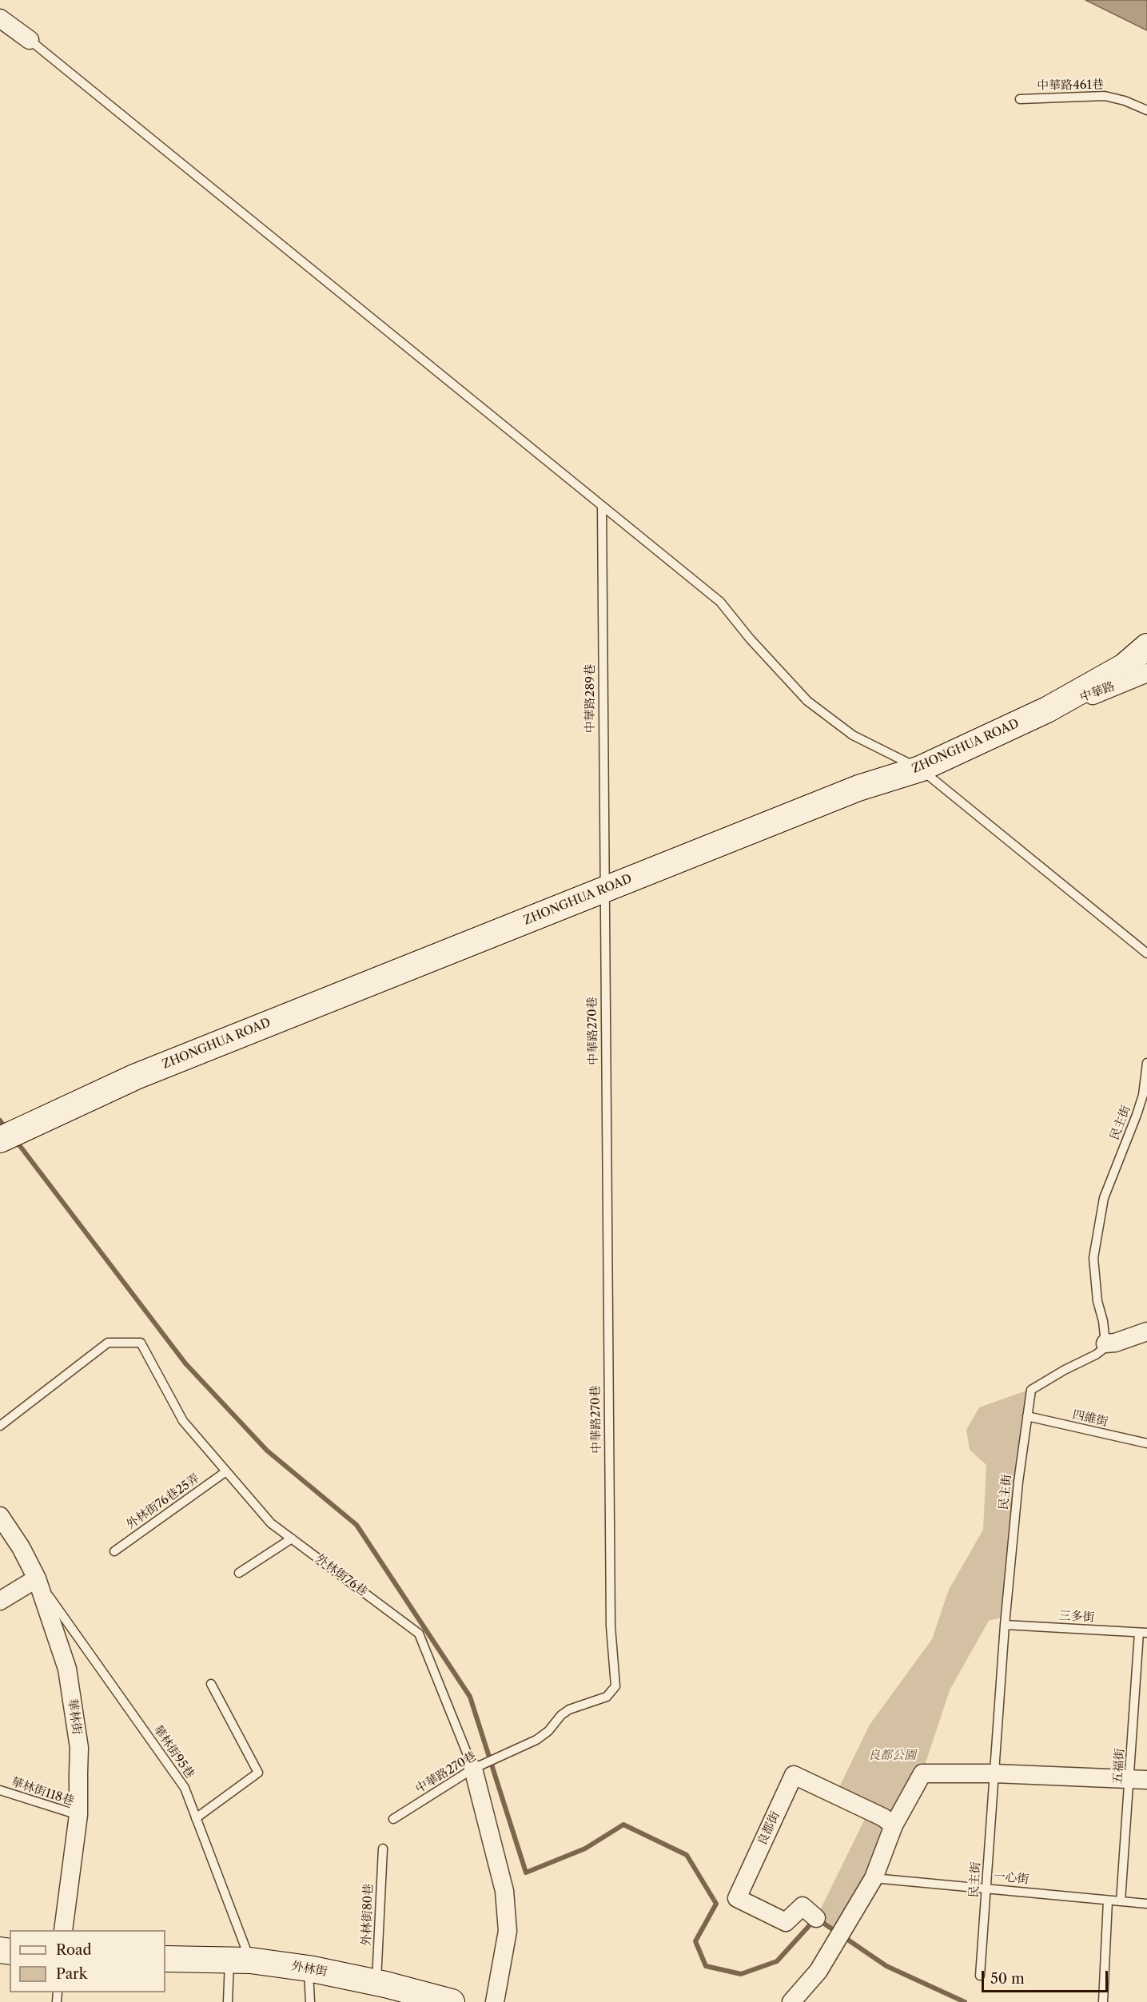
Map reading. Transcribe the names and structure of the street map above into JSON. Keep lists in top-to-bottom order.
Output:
{
  "streets": {
    "main road": ["ZHONGHUA ROAD", "外林街"],
    "street": [
      "中華路",
      "外林街76巷",
      "華林街",
      "良都街"
    ],
    "lane": [
      "中華路461巷",
      "中華路289巷",
      "中華路270巷",
      "民主街",
      "四維街",
      "外林街76巷25弄",
      "三多街",
      "華林街95巷",
      "五福街",
      "華林街118巷",
      "一心街",
      "外林街80巷"
    ]
  },
  "crossings": [
    ["中華路", "ZHONGHUA ROAD"],
    ["中華路289巷", "ZHONGHUA ROAD"],
    ["中華路289巷", "中華路270巷"],
    ["ZHONGHUA ROAD", "中華路270巷"],
    ["中華路270巷", "外林街76巷"],
    ["民主街", "四維街"],
    ["民主街", "三多街"],
    ["民主街", "一心街"],
    ["外林街76巷25弄", "外林街76巷"],
    ["三多街", "五福街"],
    ["華林街", "華林街95巷"],
    ["華林街", "華林街118巷"],
    ["華林街95巷", "外林街"],
    ["五福街", "一心街"],
    ["外林街80巷", "外林街"]
  ],
  "parks": ["良都公園"],
  "legend": ["Road", "Park"],
  "scale_bar": "50 m"
}
